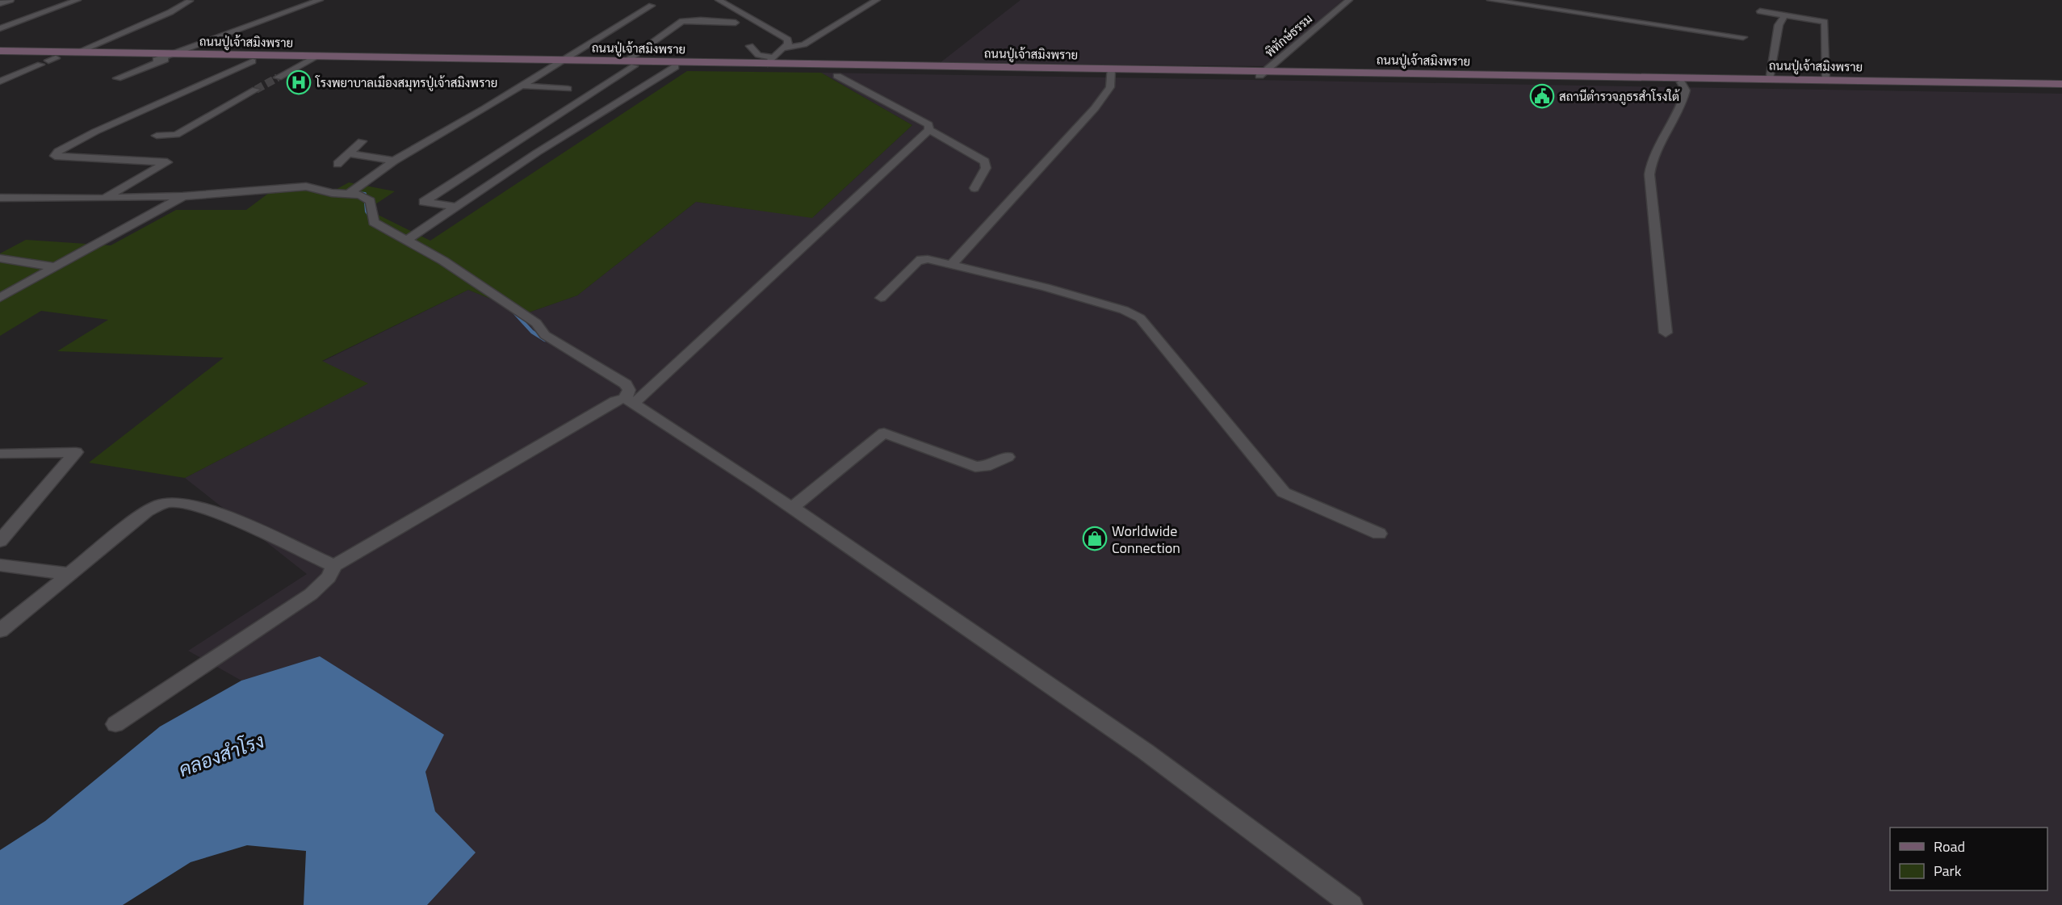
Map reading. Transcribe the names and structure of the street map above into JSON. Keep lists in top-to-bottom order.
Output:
{
  "streets": {
    "main road": ["ถนนปู่เจ้าสมิงพราย"],
    "street": ["พิทักษ์ธรรม"]
  },
  "crossings": [
    ["พิทักษ์ธรรม", "ถนนปู่เจ้าสมิงพราย"]
  ],
  "water": ["คลองสำโรง"],
  "places": {
    "hospital": ["โรงพยาบาลเมืองสมุทรปู่เจ้าสมิงพราย"],
    "public building": ["สถานีตำรวจภูธรสำโรงใต้"],
    "shop": ["Worldwide Connection"]
  },
  "legend": ["Road", "Park"]
}
